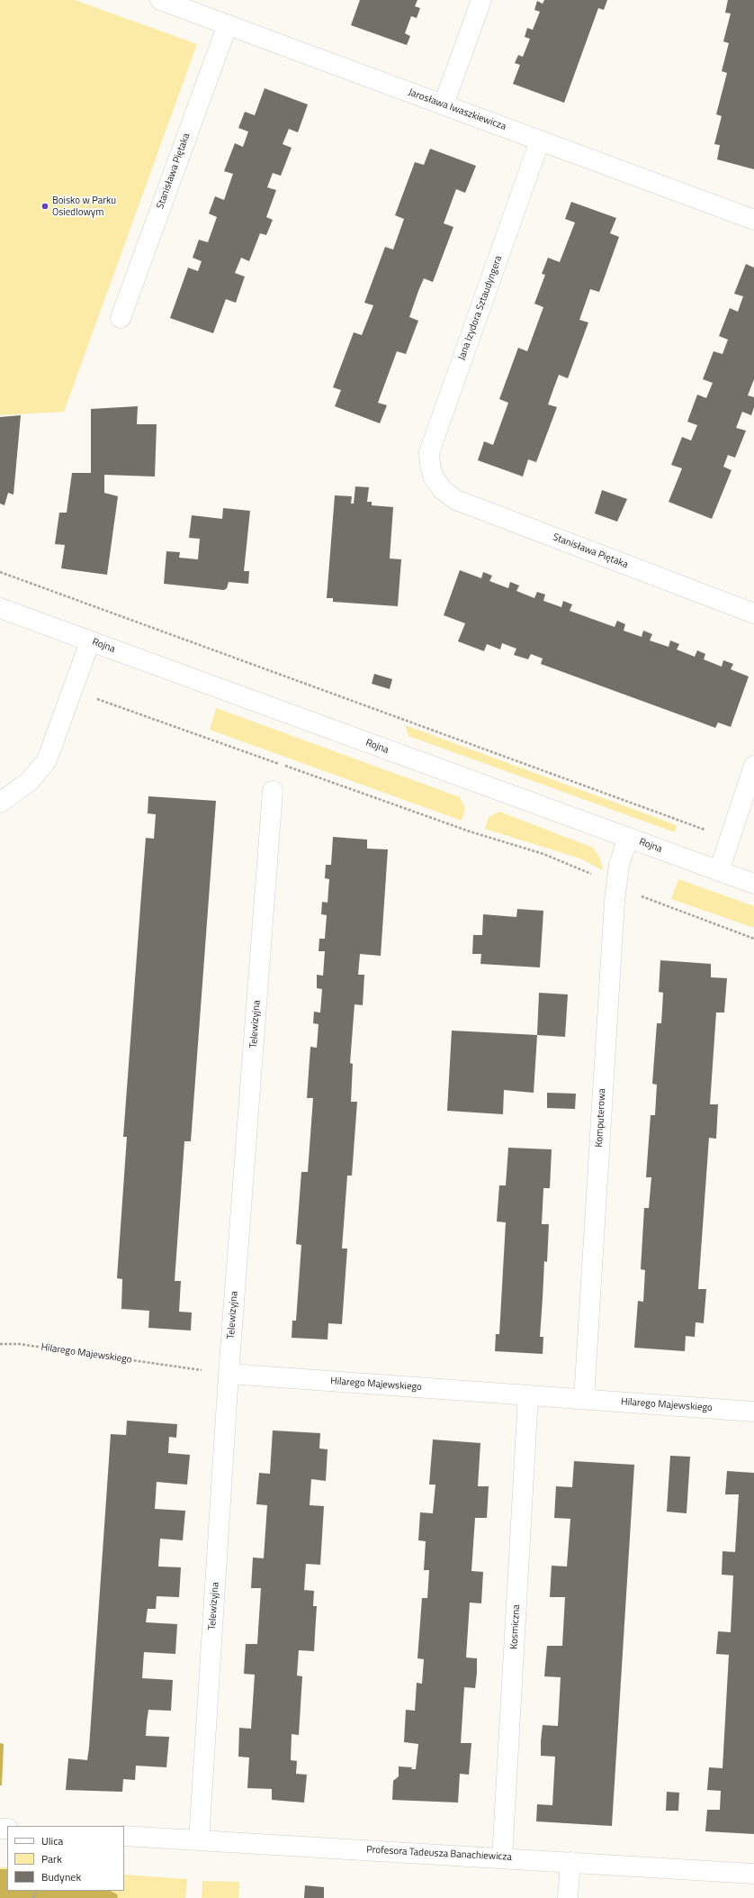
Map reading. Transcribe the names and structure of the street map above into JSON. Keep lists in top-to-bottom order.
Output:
{
  "streets": {
    "street": [
      "Jarosława Iwaszkiewicza",
      "Stanisława Piętaka",
      "Jana Izydora Sztaudyngera",
      "Rojna",
      "Telewizyjna",
      "Komputerowa",
      "Hilarego Majewskiego",
      "Kosmiczna",
      "Profesora Tadeusza Banachiewicza"
    ]
  },
  "crossings": [
    ["Jarosława Iwaszkiewicza", "Stanisława Piętaka"],
    ["Jarosława Iwaszkiewicza", "Jana Izydora Sztaudyngera"],
    ["Stanisława Piętaka", "Jana Izydora Sztaudyngera"],
    ["Rojna", "Komputerowa"],
    ["Telewizyjna", "Hilarego Majewskiego"],
    ["Telewizyjna", "Profesora Tadeusza Banachiewicza"],
    ["Komputerowa", "Hilarego Majewskiego"],
    ["Hilarego Majewskiego", "Kosmiczna"],
    ["Kosmiczna", "Profesora Tadeusza Banachiewicza"]
  ],
  "places": ["Boisko w Parku Osiedlowym"],
  "legend": ["Ulica", "Park", "Budynek"]
}
